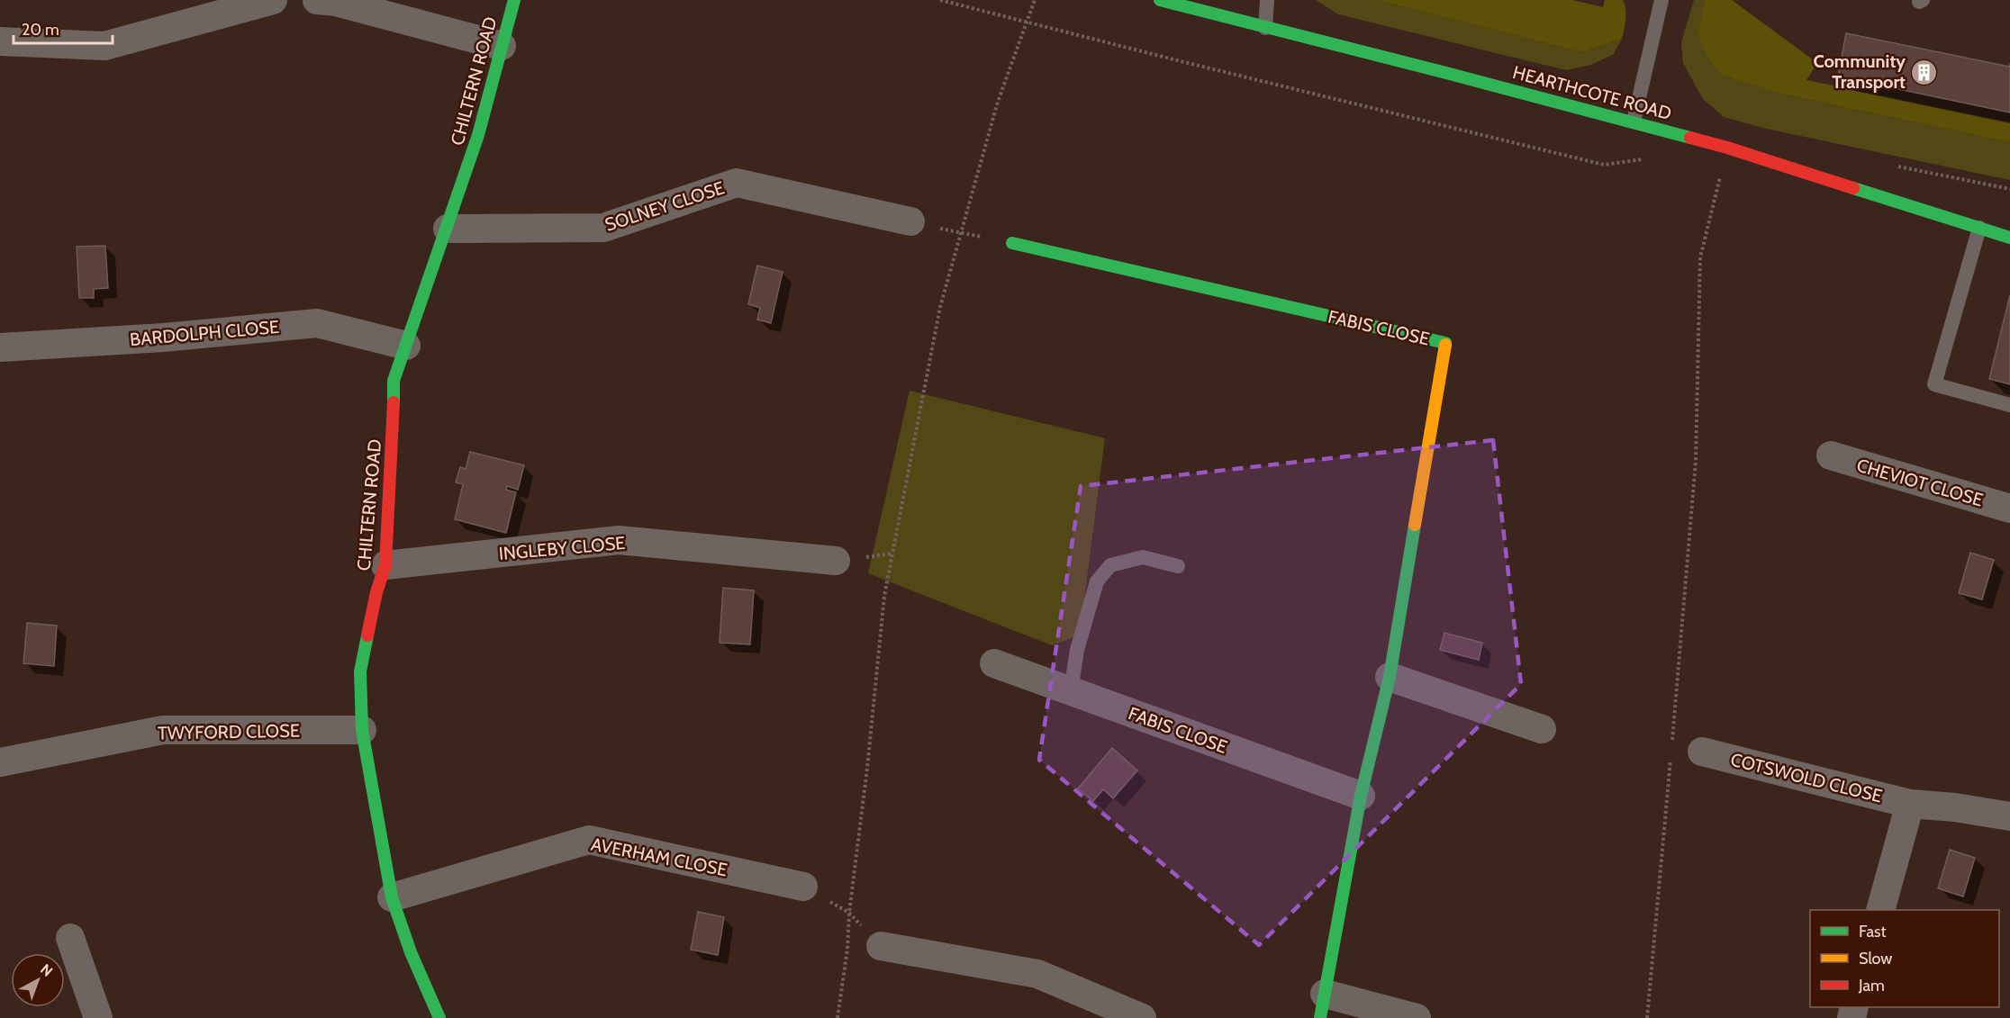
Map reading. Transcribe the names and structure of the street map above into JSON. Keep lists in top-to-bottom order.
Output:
{
  "streets": {
    "street": [
      "CHILTERN ROAD",
      "HEARTHCOTE ROAD",
      "SOLNEY CLOSE",
      "FABIS CLOSE",
      "BARDOLPH CLOSE",
      "CHEVIOT CLOSE",
      "INGLEBY CLOSE",
      "TWYFORD CLOSE",
      "COTSWOLD CLOSE",
      "AVERHAM CLOSE"
    ]
  },
  "crossings": [
    ["CHILTERN ROAD", "SOLNEY CLOSE"],
    ["CHILTERN ROAD", "BARDOLPH CLOSE"],
    ["CHILTERN ROAD", "INGLEBY CLOSE"],
    ["CHILTERN ROAD", "TWYFORD CLOSE"],
    ["CHILTERN ROAD", "AVERHAM CLOSE"]
  ],
  "places": {
    "building": ["Community Transport"]
  },
  "legend": ["Fast", "Slow", "Jam"],
  "scale_bar": "20 m",
  "north": "top right"
}
